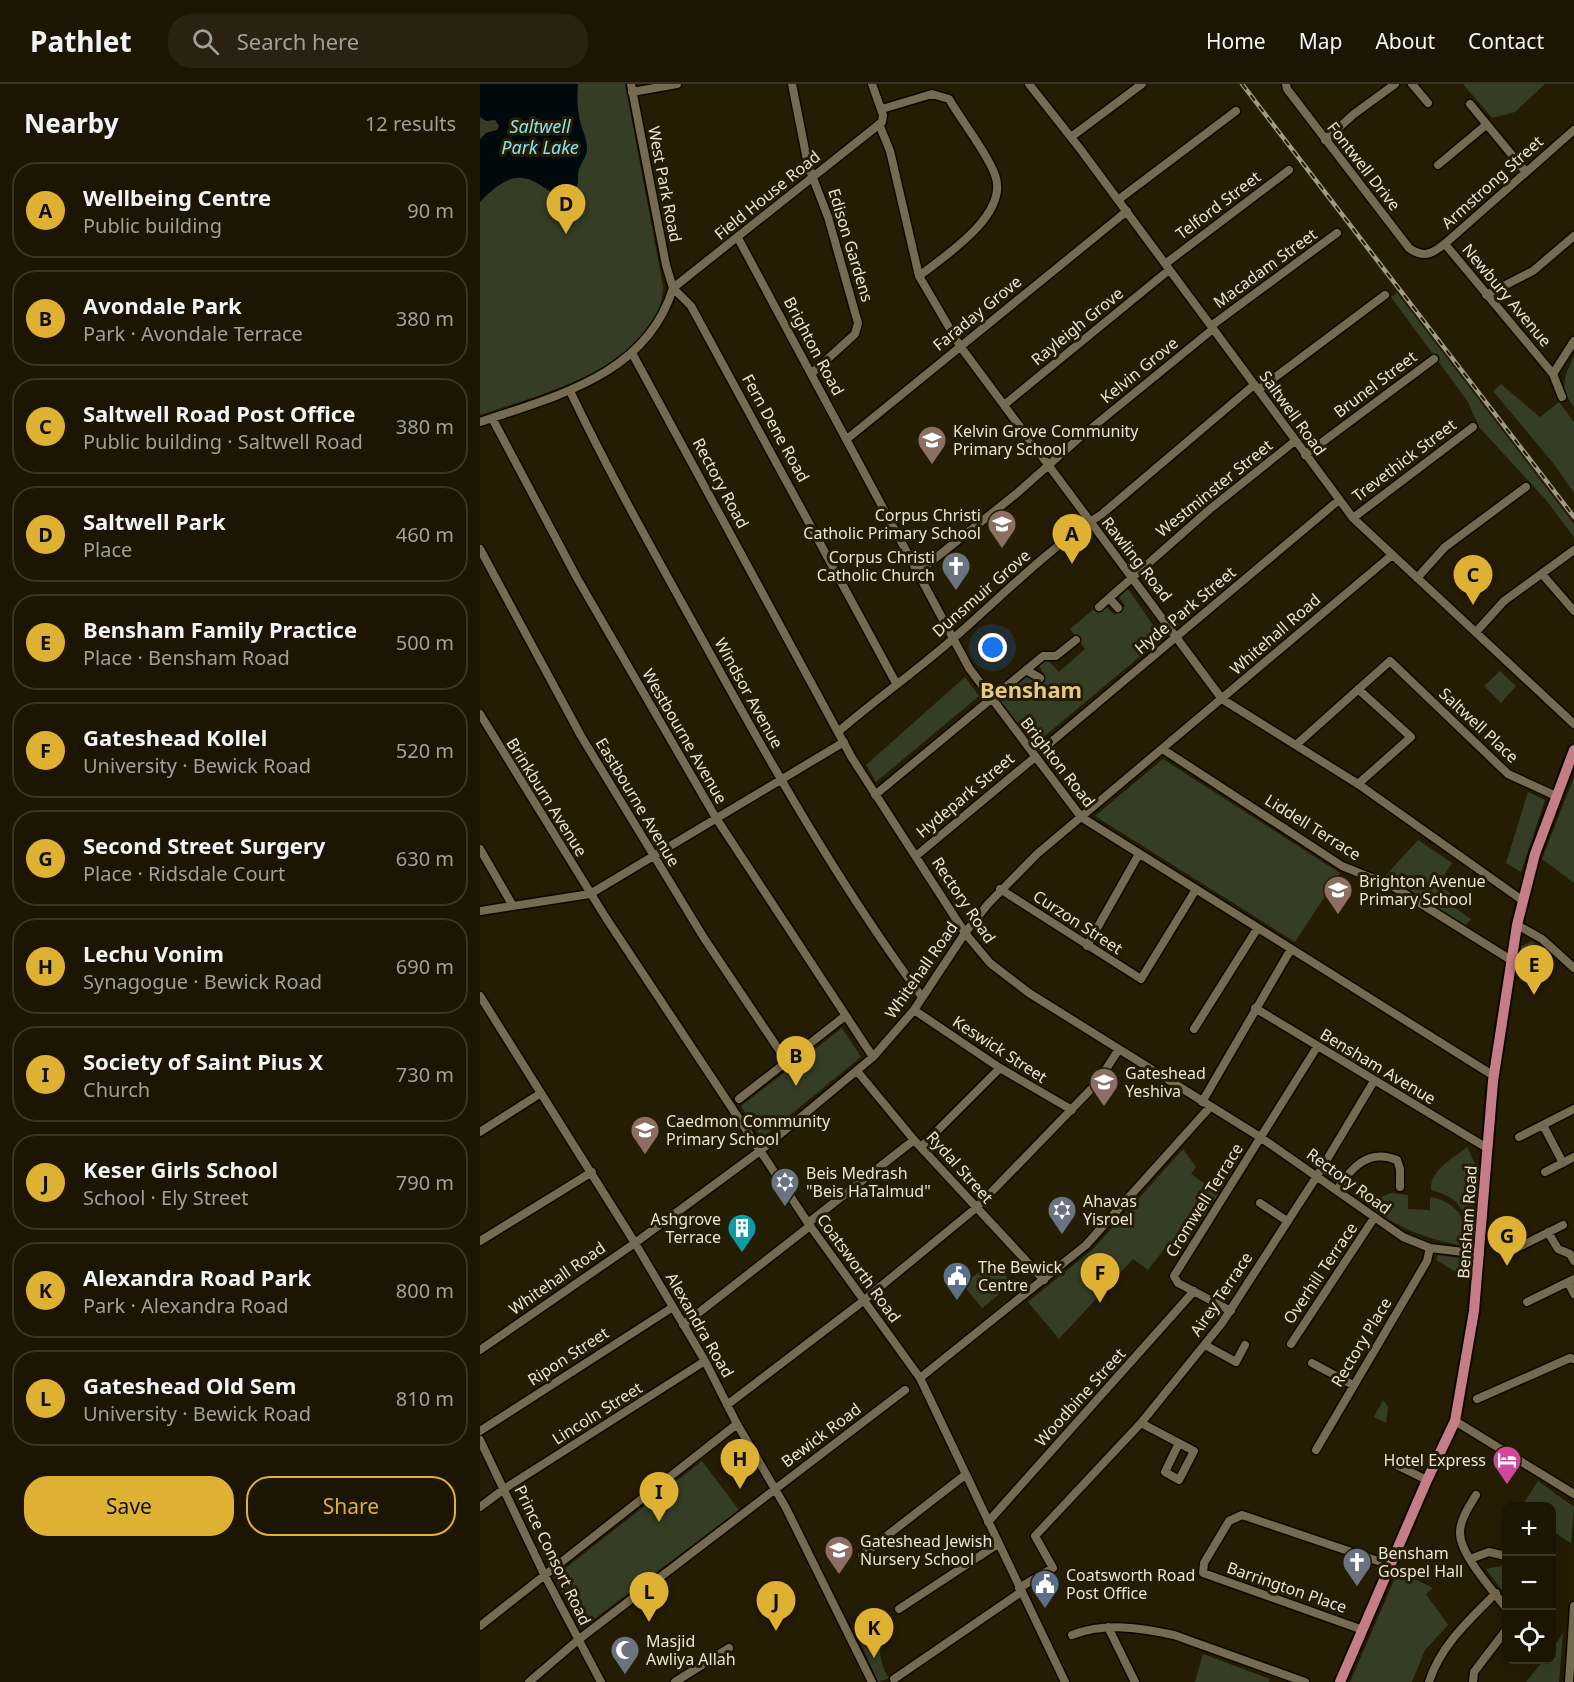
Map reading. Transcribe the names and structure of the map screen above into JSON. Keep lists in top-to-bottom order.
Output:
{
  "streets": {
    "main road": ["Bensham Road"],
    "street": [
      "Fontwell Drive",
      "Armstrong Street",
      "West Park Road",
      "Field House Road",
      "Telford Street",
      "Edison Gardens",
      "Macadam Street",
      "Newbury Avenue",
      "Faraday Grove",
      "Rayleigh Grove",
      "Brighton Road",
      "Kelvin Grove",
      "Brunel Street",
      "Saltwell Road",
      "Fern Dene Road",
      "Trevethick Street",
      "Rectory Road",
      "Westminster Street",
      "Rawling Road",
      "Dunsmuir Grove",
      "Hyde Park Street",
      "Whitehall Road",
      "Windsor Avenue",
      "Saltwell Place",
      "Westbourne Avenue",
      "Hydepark Street",
      "Brinkburn Avenue",
      "Eastbourne Avenue",
      "Liddell Terrace",
      "Curzon Street",
      "Keswick Street",
      "Bensham Avenue",
      "Rydal Street",
      "Cromwell Terrace",
      "Coatsworth Road",
      "Overhill Terrace",
      "Airey Terrace",
      "Alexandra Road",
      "Rectory Place",
      "Ripon Street",
      "Woodbine Street",
      "Lincoln Street",
      "Bewick Road",
      "Prince Consort Road",
      "Barrington Place"
    ]
  },
  "crossings": [
    ["Fontwell Drive", "Armstrong Street"],
    ["Armstrong Street", "Newbury Avenue"],
    ["West Park Road", "Field House Road"],
    ["West Park Road", "Fern Dene Road"],
    ["Field House Road", "Edison Gardens"],
    ["Field House Road", "Brighton Road"],
    ["Field House Road", "Fern Dene Road"],
    ["Field House Road", "Rawling Road"],
    ["Telford Street", "Rayleigh Grove"],
    ["Telford Street", "Saltwell Road"],
    ["Edison Gardens", "Brighton Road"],
    ["Macadam Street", "Kelvin Grove"],
    ["Macadam Street", "Saltwell Road"],
    ["Faraday Grove", "Brighton Road"],
    ["Faraday Grove", "Saltwell Road"],
    ["Faraday Grove", "Rawling Road"],
    ["Rayleigh Grove", "Saltwell Road"],
    ["Rayleigh Grove", "Rawling Road"],
    ["Brighton Road", "Kelvin Grove"],
    ["Brighton Road", "Dunsmuir Grove"],
    ["Brighton Road", "Whitehall Road"],
    ["Brighton Road", "Hydepark Street"],
    ["Brighton Road", "Curzon Street"],
    ["Brighton Road", "Bensham Road"],
    ["Kelvin Grove", "Saltwell Road"],
    ["Kelvin Grove", "Rawling Road"],
    ["Brunel Street", "Saltwell Road"],
    ["Saltwell Road", "Trevethick Street"],
    ["Saltwell Road", "Westminster Street"],
    ["Saltwell Road", "Dunsmuir Grove"],
    ["Saltwell Road", "Hyde Park Street"],
    ["Saltwell Road", "Whitehall Road"],
    ["Fern Dene Road", "Dunsmuir Grove"],
    ["Rectory Road", "Dunsmuir Grove"],
    ["Rectory Road", "Whitehall Road"],
    ["Rectory Road", "Hydepark Street"],
    ["Rectory Road", "Cromwell Terrace"],
    ["Rectory Road", "Bensham Road"],
    ["Rectory Road", "Overhill Terrace"],
    ["Rectory Road", "Airey Terrace"],
    ["Rectory Road", "Rectory Place"],
    ["Westminster Street", "Rawling Road"],
    ["Rawling Road", "Dunsmuir Grove"],
    ["Rawling Road", "Hyde Park Street"],
    ["Rawling Road", "Whitehall Road"],
    ["Rawling Road", "Bensham Road"],
    ["Whitehall Road", "Windsor Avenue"],
    ["Whitehall Road", "Westbourne Avenue"],
    ["Whitehall Road", "Liddell Terrace"],
    ["Whitehall Road", "Curzon Street"],
    ["Whitehall Road", "Keswick Street"],
    ["Whitehall Road", "Rydal Street"],
    ["Whitehall Road", "Coatsworth Road"],
    ["Whitehall Road", "Alexandra Road"],
    ["Saltwell Place", "Bensham Road"],
    ["Brinkburn Avenue", "Coatsworth Road"],
    ["Liddell Terrace", "Bensham Road"],
    ["Bensham Avenue", "Cromwell Terrace"],
    ["Bensham Avenue", "Bensham Road"],
    ["Bensham Avenue", "Airey Terrace"],
    ["Cromwell Terrace", "Woodbine Street"],
    ["Bensham Road", "Barrington Place"],
    ["Coatsworth Road", "Airey Terrace"],
    ["Coatsworth Road", "Woodbine Street"],
    ["Alexandra Road", "Ripon Street"],
    ["Alexandra Road", "Lincoln Street"],
    ["Alexandra Road", "Bewick Road"],
    ["Lincoln Street", "Prince Consort Road"],
    ["Bewick Road", "Prince Consort Road"]
  ],
  "districts": ["Bensham"],
  "water": ["Saltwell Park Lake"],
  "places": {
    "school or university": [
      "Kelvin Grove Community Primary School",
      "Corpus Christi Catholic Primary School",
      "Brighton Avenue Primary School",
      "Gateshead Yeshiva",
      "Caedmon Community Primary School",
      "Gateshead Jewish Nursery School"
    ],
    "church": ["Corpus Christi Catholic Church", "Bensham Gospel Hall"],
    "synagogue": ["Beis Medrash \"Beis HaTalmud\"", "Ahavas Yisroel"],
    "building": ["Ashgrove Terrace"],
    "public building": ["The Bewick Centre", "Coatsworth Road Post Office"],
    "hotel": ["Hotel Express"],
    "mosque": ["Masjid Awliya Allah"]
  },
  "page": {
    "header": "Pathlet",
    "search": "Search here",
    "nav": [
      "Home",
      "Map",
      "About",
      "Contact"
    ],
    "heading": ["Nearby", "12 results"],
    "list": [
      {
        "mark": "A",
        "name": "Wellbeing Centre",
        "note": "Public building",
        "value": "90 m"
      },
      {
        "mark": "B",
        "name": "Avondale Park",
        "note": "Park · Avondale Terrace",
        "value": "380 m"
      },
      {
        "mark": "C",
        "name": "Saltwell Road Post Office",
        "note": "Public building · Saltwell Road",
        "value": "380 m"
      },
      {
        "mark": "D",
        "name": "Saltwell Park",
        "note": "Place",
        "value": "460 m"
      },
      {
        "mark": "E",
        "name": "Bensham Family Practice",
        "note": "Place · Bensham Road",
        "value": "500 m"
      },
      {
        "mark": "F",
        "name": "Gateshead Kollel",
        "note": "University · Bewick Road",
        "value": "520 m"
      },
      {
        "mark": "G",
        "name": "Second Street Surgery",
        "note": "Place · Ridsdale Court",
        "value": "630 m"
      },
      {
        "mark": "H",
        "name": "Lechu Vonim",
        "note": "Synagogue · Bewick Road",
        "value": "690 m"
      },
      {
        "mark": "I",
        "name": "Society of Saint Pius X",
        "note": "Church",
        "value": "730 m"
      },
      {
        "mark": "J",
        "name": "Keser Girls School",
        "note": "School · Ely Street",
        "value": "790 m"
      },
      {
        "mark": "K",
        "name": "Alexandra Road Park",
        "note": "Park · Alexandra Road",
        "value": "800 m"
      },
      {
        "mark": "L",
        "name": "Gateshead Old Sem",
        "note": "University · Bewick Road",
        "value": "810 m"
      }
    ],
    "pins": [
      "D",
      "A",
      "C",
      "E",
      "B",
      "G",
      "F",
      "H",
      "I",
      "L",
      "J",
      "K"
    ],
    "buttons": ["Save", "Share"],
    "map_buttons": ["+", "−"]
  }
}
